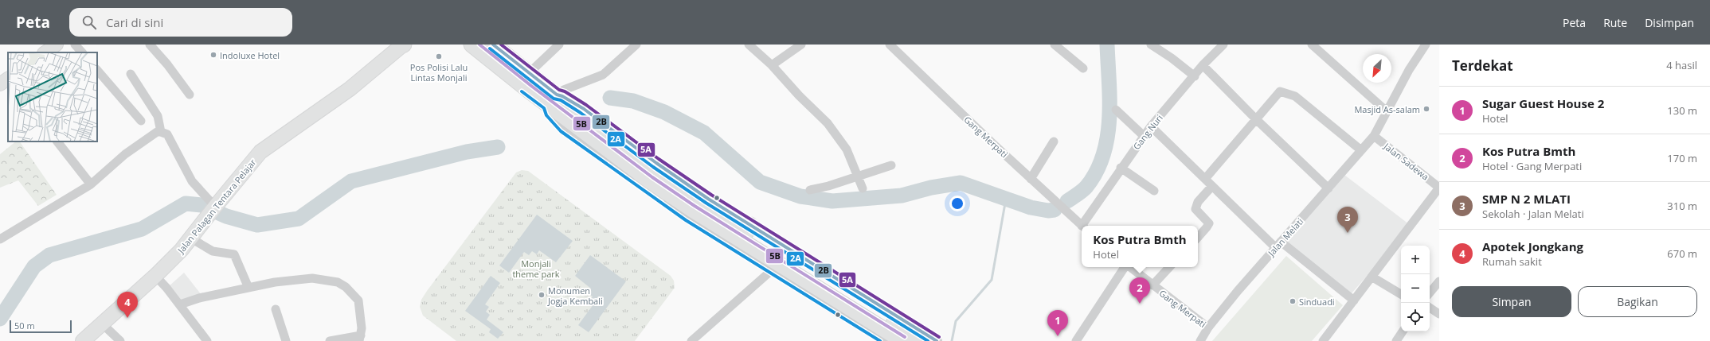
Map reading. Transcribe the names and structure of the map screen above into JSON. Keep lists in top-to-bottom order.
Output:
{
  "streets": {
    "main road": ["Jalan Palagan Tentara Pelajar"],
    "street": [
      "Gang Nuri",
      "Gang Merpati",
      "Jalan Sadewa",
      "Jalan Melati"
    ]
  },
  "crossings": [
    ["Gang Merpati", "Jalan Melati"],
    ["Jalan Sadewa", "Jalan Melati"]
  ],
  "parks": ["Monjali theme park"],
  "places": [
    "Indoluxe Hotel",
    "Pos Polisi Lalu Lintas Monjali",
    "Masjid As-salam",
    "Monumen Jogja Kembali",
    "Sinduadi"
  ],
  "lines": [
    "transit line 2B",
    "transit line 5A",
    "transit line 5B",
    "transit line 2A"
  ],
  "scale_bar": "50 m",
  "north": "bottom left",
  "page": {
    "header": "Peta",
    "search": "Cari di sini",
    "nav": ["Peta", "Rute", "Disimpan"],
    "heading": ["Terdekat", "4 hasil"],
    "list": [
      {
        "mark": "1",
        "name": "Sugar Guest House 2",
        "note": "Hotel",
        "value": "130 m"
      },
      {
        "mark": "2",
        "name": "Kos Putra Bmth",
        "note": "Hotel · Gang Merpati",
        "value": "170 m"
      },
      {
        "mark": "3",
        "name": "SMP N 2 MLATI",
        "note": "Sekolah · Jalan Melati",
        "value": "310 m"
      },
      {
        "mark": "4",
        "name": "Apotek Jongkang",
        "note": "Rumah sakit",
        "value": "670 m"
      }
    ],
    "pins": [
      "3",
      "2",
      "4",
      "1"
    ],
    "popup": ["Kos Putra Bmth", "Hotel"],
    "map_buttons": ["+", "−"],
    "buttons": ["Simpan", "Bagikan"],
    "scale": "50 m"
  }
}
